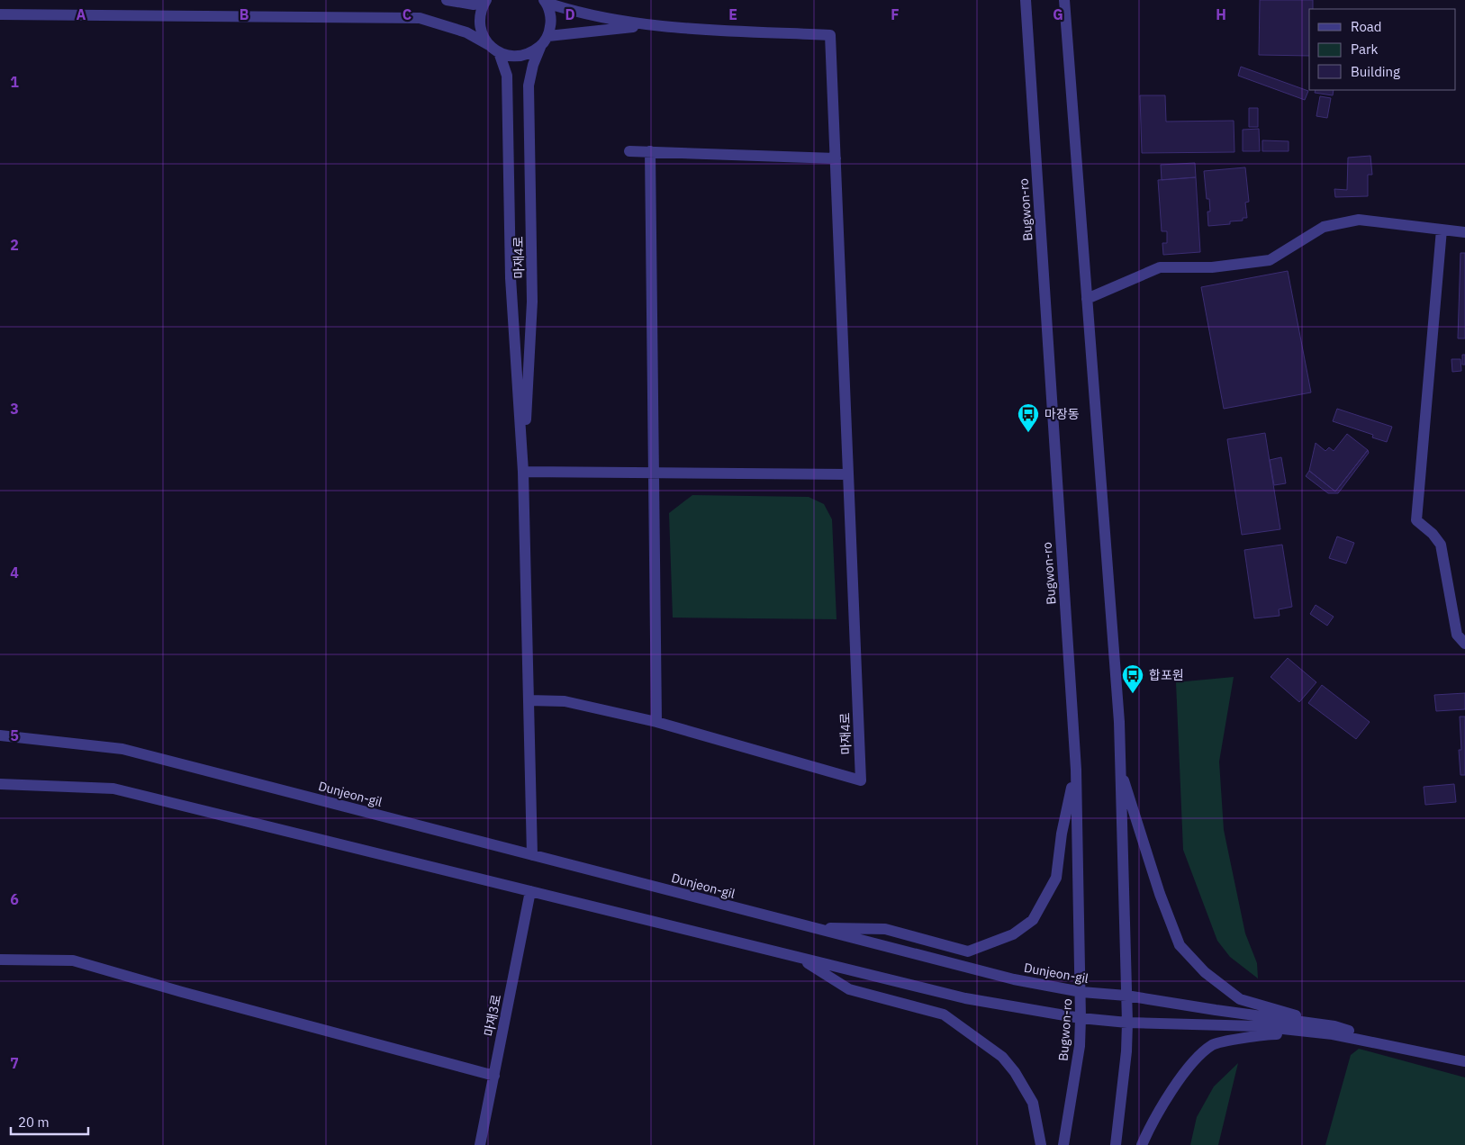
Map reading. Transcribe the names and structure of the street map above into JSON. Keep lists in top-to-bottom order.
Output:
{
  "streets": {
    "street": [
      "Bugwon-ro",
      "마재4로",
      "Dunjeon-gil",
      "마재3로"
    ]
  },
  "crossings": [
    ["Bugwon-ro", "Dunjeon-gil"],
    ["마재4로", "Dunjeon-gil"],
    ["Dunjeon-gil", "마재3로"]
  ],
  "places": {
    "bus stop": ["마장동", "합포원"]
  },
  "legend": ["Road", "Park", "Building"],
  "scale_bar": "20 m",
  "grid": {
    "columns": [
      "A",
      "B",
      "C",
      "D",
      "E",
      "F",
      "G",
      "H"
    ],
    "rows": [
      "1",
      "2",
      "3",
      "4",
      "5",
      "6",
      "7"
    ]
  }
}
